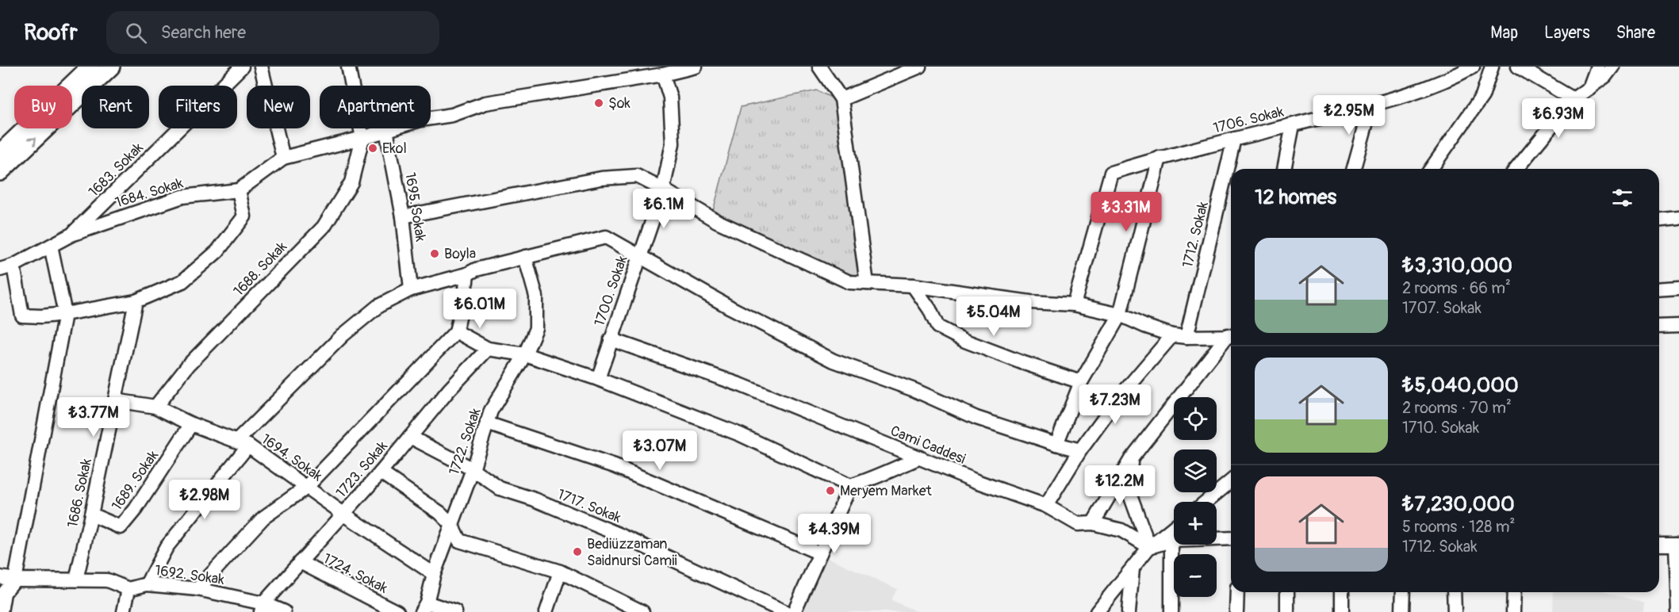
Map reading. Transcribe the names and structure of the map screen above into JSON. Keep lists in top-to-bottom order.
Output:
{
  "streets": {
    "street": [
      "1706. Sokak",
      "1683. Sokak",
      "1684. Sokak",
      "1695. Sokak",
      "1712. Sokak",
      "1688. Sokak",
      "1700. Sokak",
      "1722. Sokak",
      "Cami Caddesi",
      "1694. Sokak",
      "1723. Sokak",
      "1689. Sokak",
      "1686. Sokak",
      "1717. Sokak",
      "1724. Sokak",
      "1692. Sokak"
    ]
  },
  "crossings": [
    ["1706. Sokak", "1712. Sokak"],
    ["1683. Sokak", "1684. Sokak"],
    ["1684. Sokak", "1695. Sokak"],
    ["1684. Sokak", "1688. Sokak"],
    ["1684. Sokak", "1700. Sokak"],
    ["1688. Sokak", "1694. Sokak"],
    ["1700. Sokak", "Cami Caddesi"],
    ["1722. Sokak", "1694. Sokak"],
    ["1722. Sokak", "1717. Sokak"],
    ["1694. Sokak", "1723. Sokak"],
    ["1694. Sokak", "1689. Sokak"],
    ["1694. Sokak", "1686. Sokak"],
    ["1723. Sokak", "1717. Sokak"],
    ["1723. Sokak", "1724. Sokak"],
    ["1723. Sokak", "1692. Sokak"],
    ["1689. Sokak", "1686. Sokak"]
  ],
  "places": [
    "Şok",
    "Ekol",
    "Boyla",
    "Meryem Market",
    "Bediüzzaman Saidnursi Camii"
  ],
  "page": {
    "header": "Roofr",
    "search": "Search here",
    "nav": ["Map", "Layers", "Share"],
    "chip": [
      "Buy",
      "Rent",
      "Filters",
      "New",
      "Apartment"
    ],
    "price": [
      "₺2.95M",
      "₺6.93M",
      "₺6.1M",
      "₺3.31M",
      "₺6.01M",
      "₺5.04M",
      "₺7.23M",
      "₺3.77M",
      "₺3.07M",
      "₺12.2M",
      "₺2.98M",
      "₺4.39M"
    ],
    "heading": "12 homes",
    "list": [
      {
        "name": "₺3,310,000",
        "note": "2 rooms · 66 m² · 1707. Sokak"
      },
      {
        "name": "₺5,040,000",
        "note": "2 rooms · 70 m² · 1710. Sokak"
      },
      {
        "name": "₺7,230,000",
        "note": "5 rooms · 128 m² · 1712. Sokak"
      }
    ],
    "map_buttons": ["+", "−"]
  }
}
